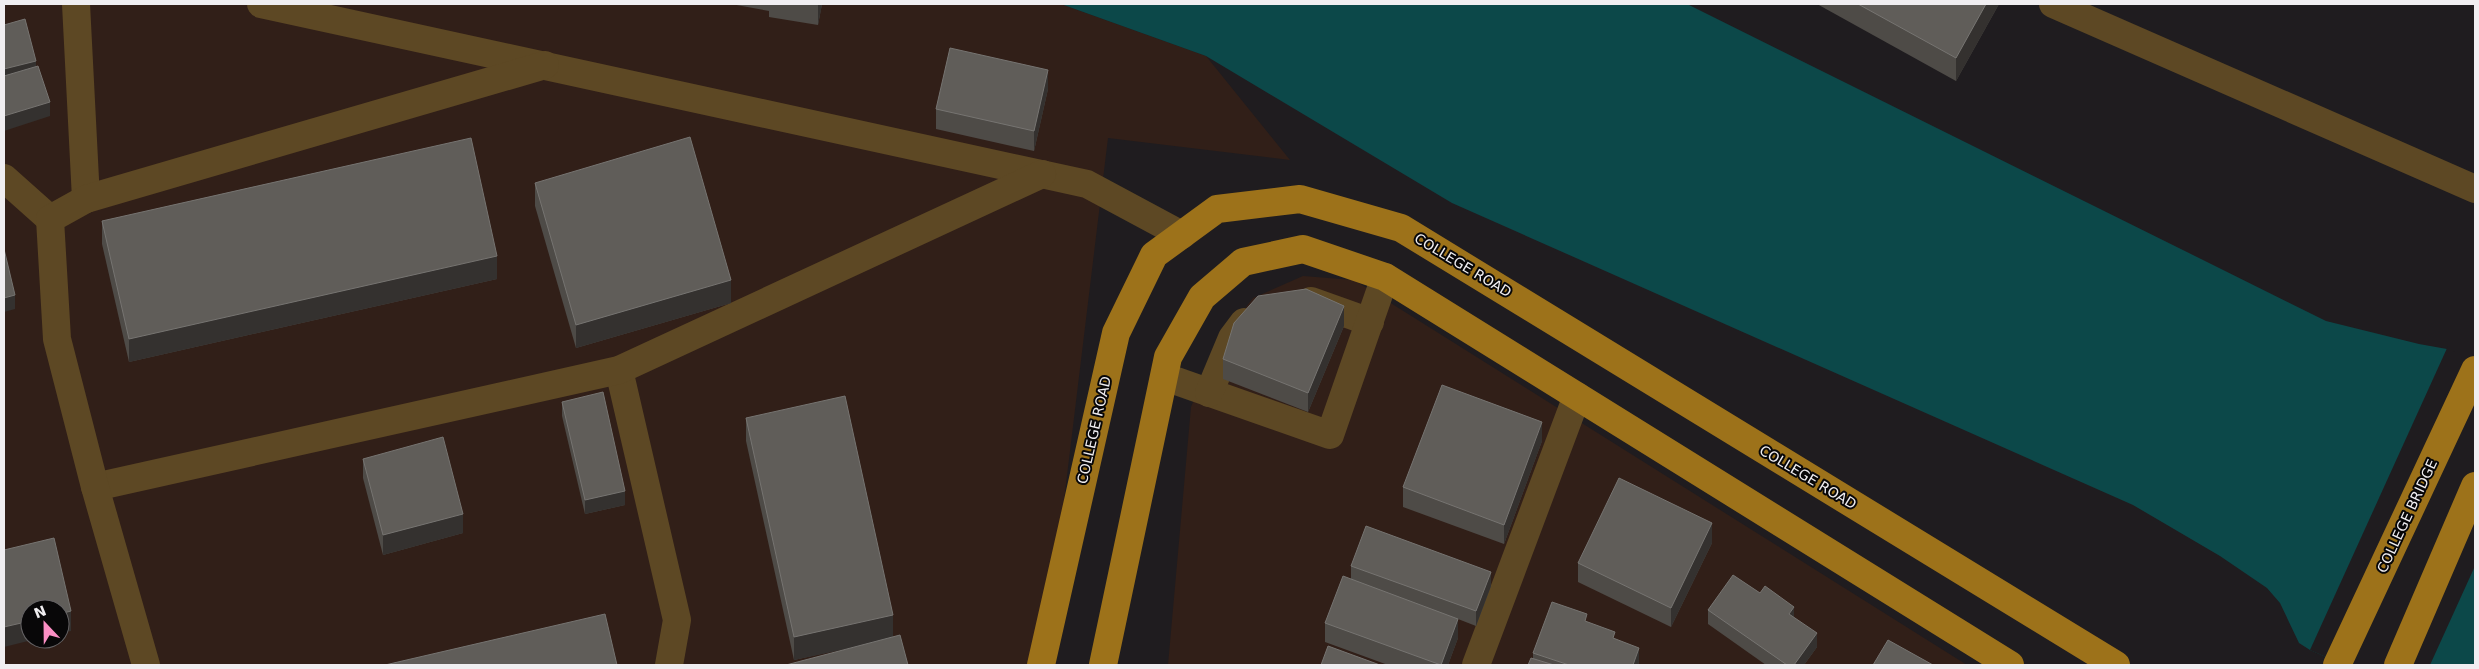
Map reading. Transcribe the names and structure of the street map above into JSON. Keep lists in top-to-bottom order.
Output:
{
  "streets": {
    "main road": ["COLLEGE ROAD", "COLLEGE BRIDGE"]
  },
  "north": "top"
}
